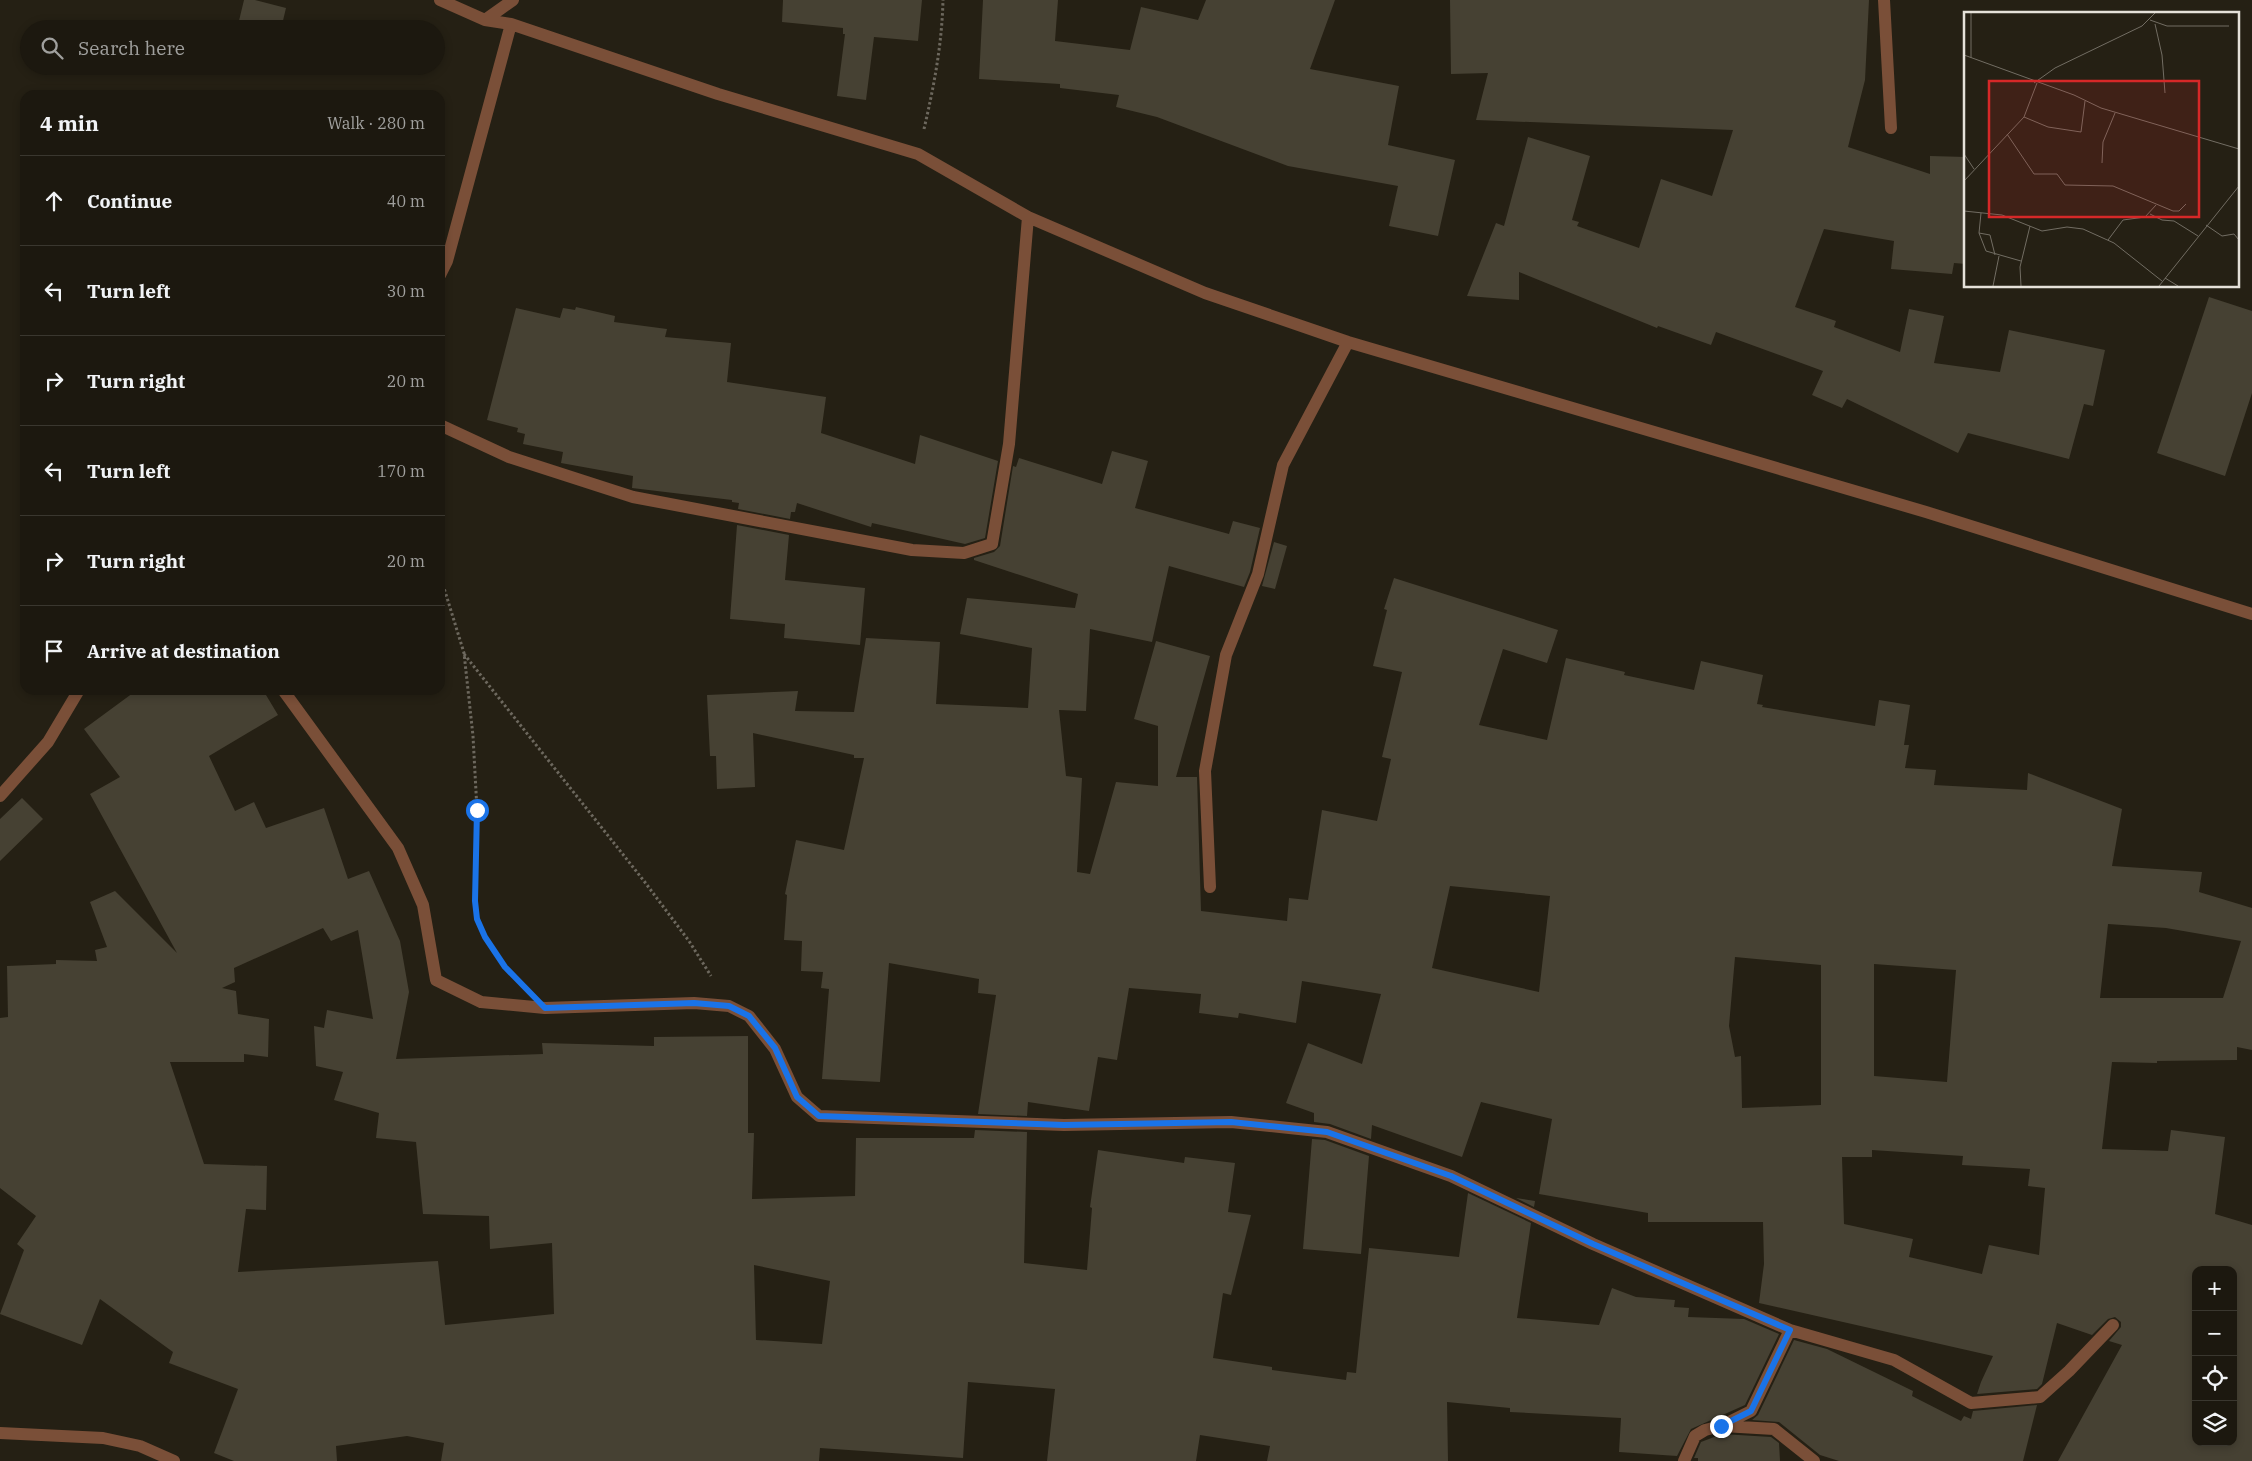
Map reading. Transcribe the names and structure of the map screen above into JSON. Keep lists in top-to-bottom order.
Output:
{
  "page": {
    "search": "Search here",
    "heading": ["4 min", "Walk · 280 m"],
    "list": [
      ["Continue", "40 m"],
      ["Turn left", "30 m"],
      ["Turn right", "20 m"],
      ["Turn left", "170 m"],
      ["Turn right", "20 m"],
      "Arrive at destination"
    ],
    "map_buttons": ["+", "−"]
  }
}
